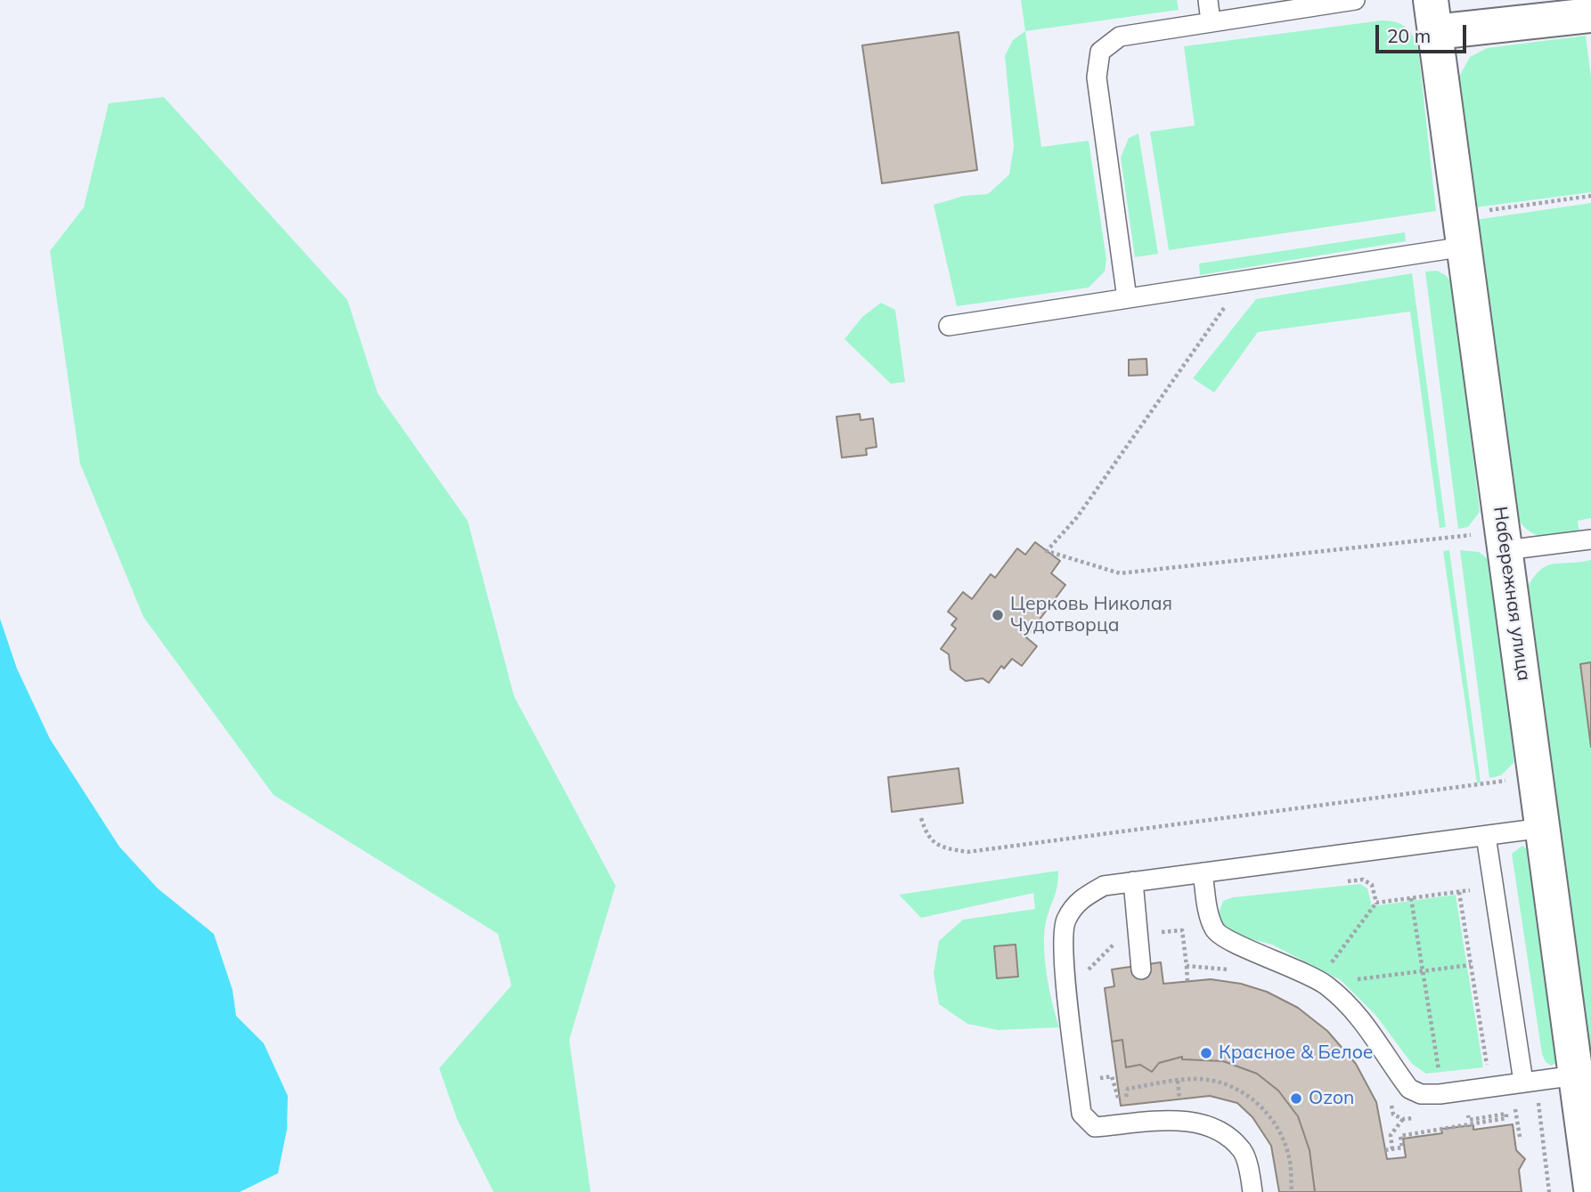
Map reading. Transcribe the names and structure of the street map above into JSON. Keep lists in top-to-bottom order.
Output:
{
  "streets": {
    "street": ["Набережная улица"]
  },
  "places": ["Церковь Николая Чудотворца", "Красное & Белое", "Ozon"],
  "scale_bar": "20 m"
}
